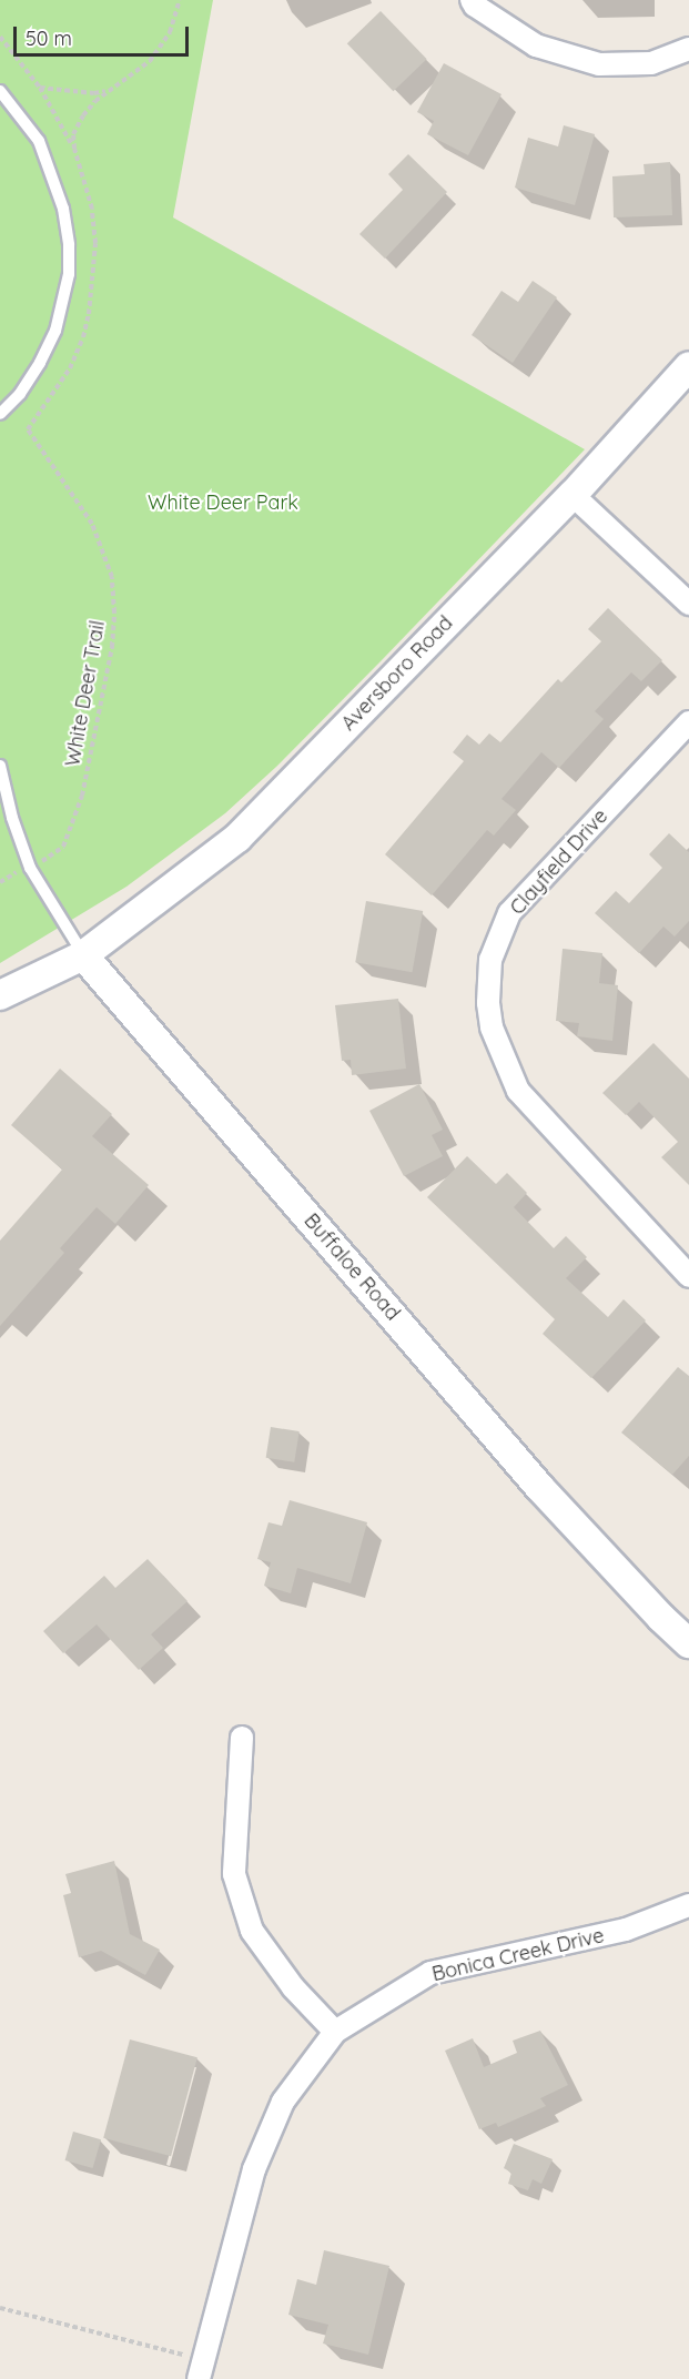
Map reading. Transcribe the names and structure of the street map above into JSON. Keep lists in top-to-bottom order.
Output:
{
  "streets": {
    "street": [
      "Aversboro Road",
      "Clayfield Drive",
      "Buffaloe Road",
      "Bonica Creek Drive"
    ],
    "path": ["White Deer Trail"]
  },
  "crossings": [
    ["Aversboro Road", "Buffaloe Road"]
  ],
  "parks": ["White Deer Park"],
  "scale_bar": "50 m"
}
